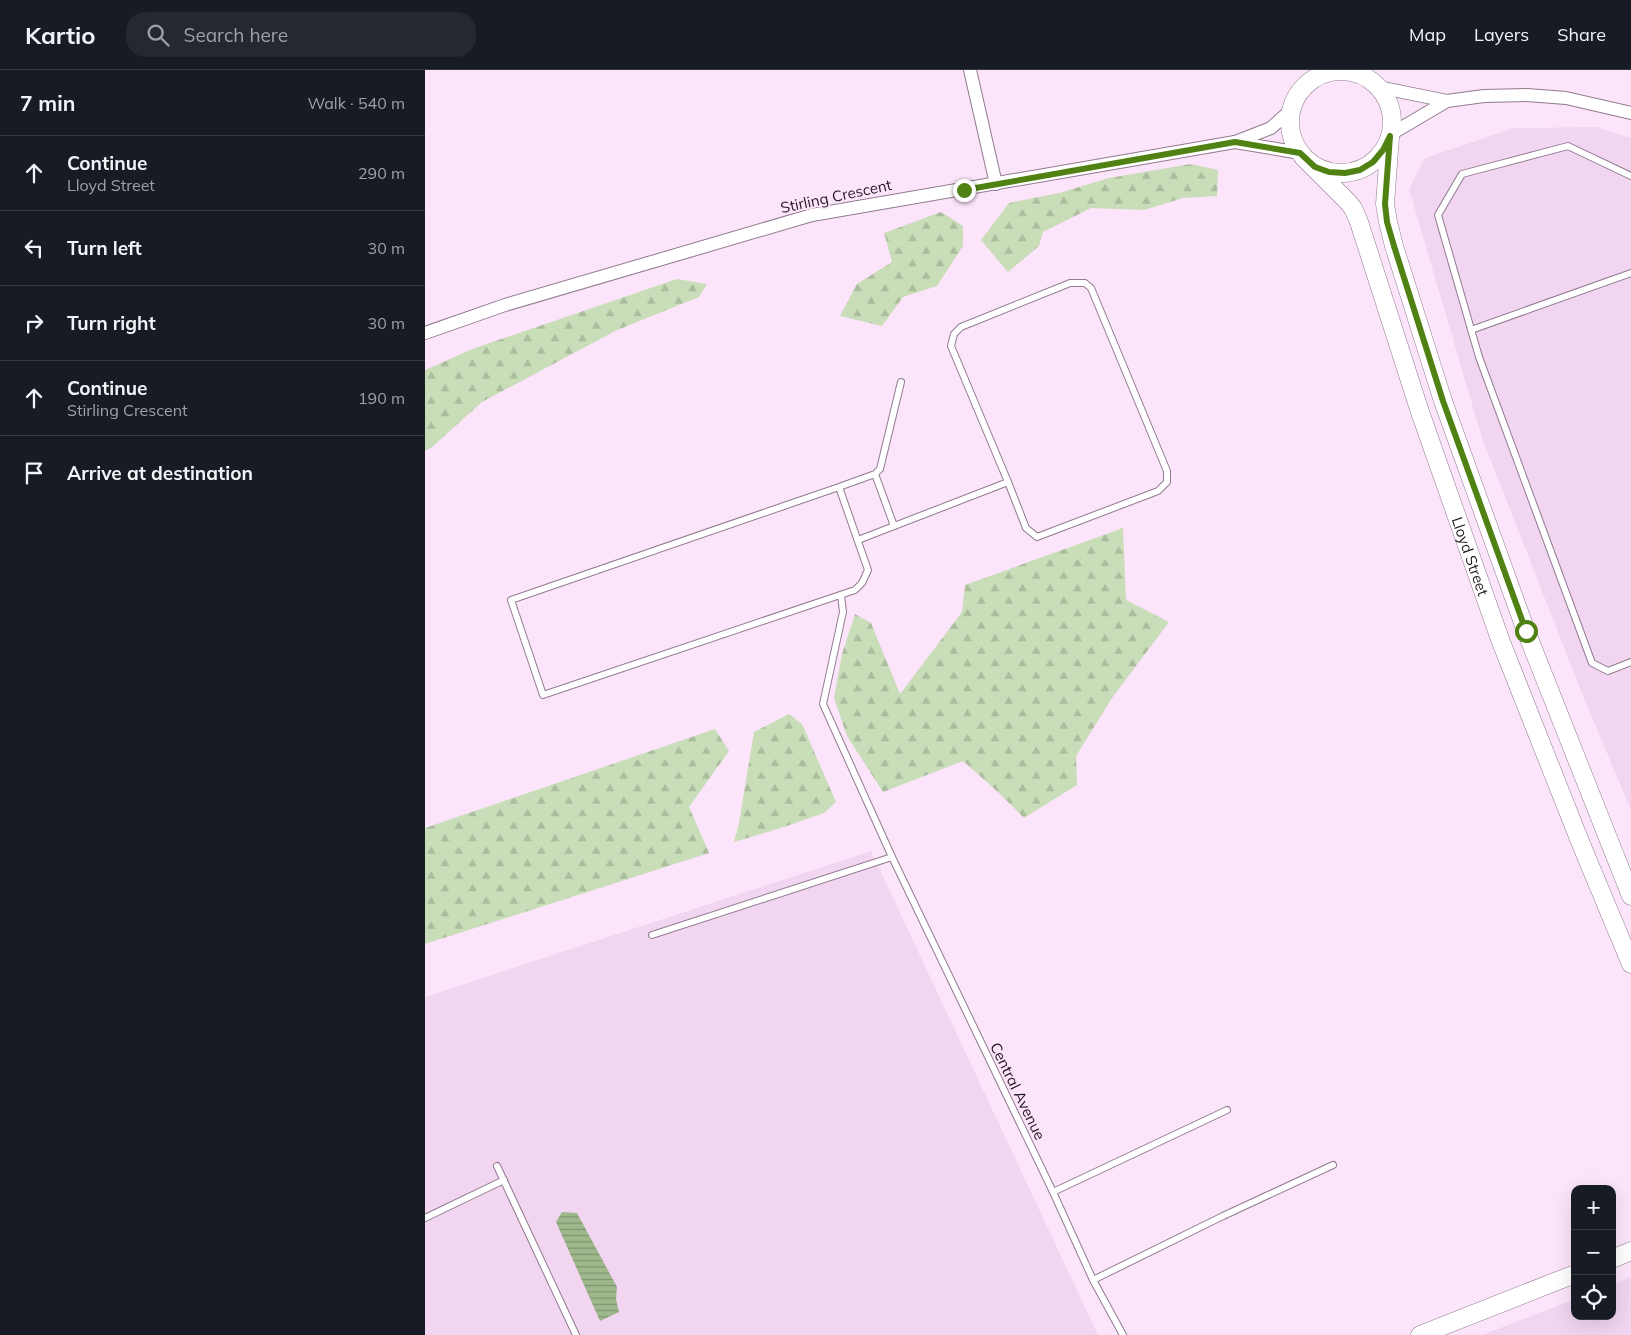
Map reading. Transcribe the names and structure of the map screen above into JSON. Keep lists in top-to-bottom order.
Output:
{
  "streets": {
    "main road": ["Lloyd Street"],
    "street": ["Stirling Crescent"],
    "lane": ["Central Avenue"]
  },
  "crossings": [
    ["Stirling Crescent", "Lloyd Street"]
  ],
  "page": {
    "header": "Kartio",
    "search": "Search here",
    "nav": ["Map", "Layers", "Share"],
    "heading": ["7 min", "Walk · 540 m"],
    "list": [
      ["Continue", "Lloyd Street", "290 m"],
      ["Turn left", "30 m"],
      ["Turn right", "30 m"],
      ["Continue", "Stirling Crescent", "190 m"],
      "Arrive at destination"
    ],
    "map_buttons": ["+", "−"]
  }
}
